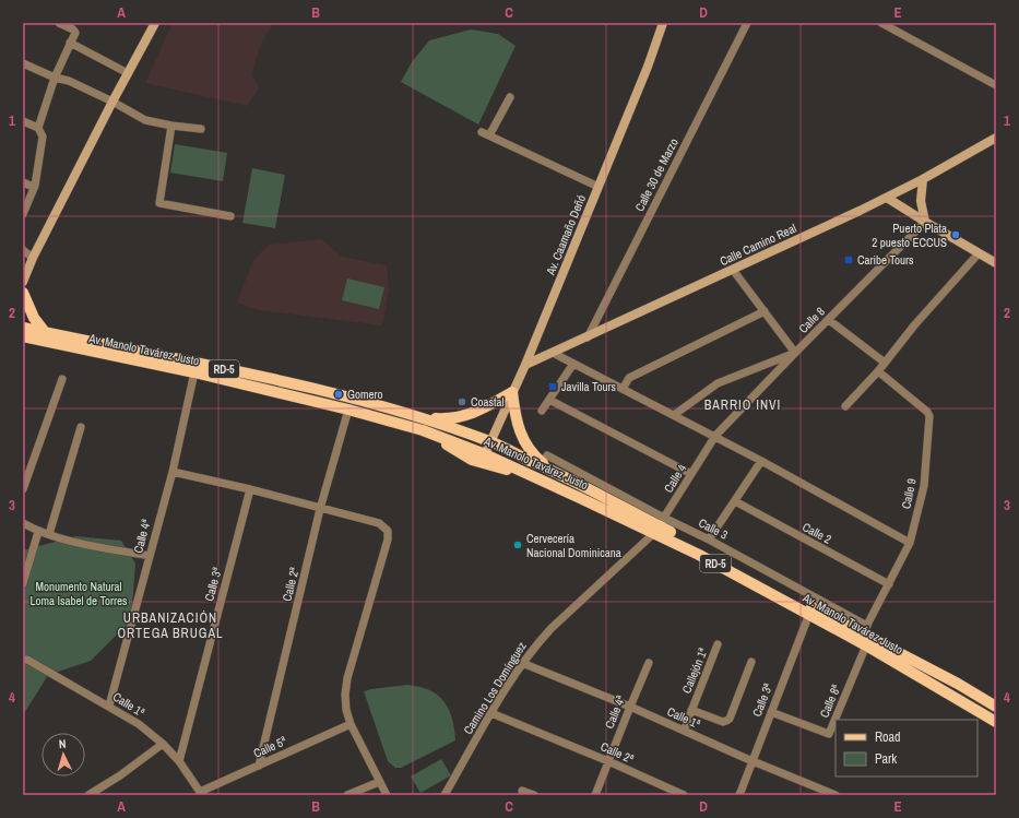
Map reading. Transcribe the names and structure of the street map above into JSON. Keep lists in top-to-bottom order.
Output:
{
  "streets": {
    "main road": ["Av. Manolo Tavárez Justo", "RD-5"],
    "street": [
      "Calle 30 de Marzo",
      "Av. Caamaño Deñó",
      "Calle Camino Real",
      "Calle 8",
      "Calle 4",
      "Calle 9",
      "Calle 3",
      "Calle 2",
      "Calle 4ª",
      "Calle 3ª",
      "Calle 2ª",
      "Callejón 1ª",
      "Camino Los Domínguez",
      "Calle 8ª",
      "Calle 1ª",
      "Calle 5ª"
    ]
  },
  "crossings": [
    ["Calle 30 de Marzo", "Calle Camino Real"],
    ["Av. Caamaño Deñó", "Calle Camino Real"],
    ["Av. Caamaño Deñó", "Av. Manolo Tavárez Justo"],
    ["Calle 8", "Calle 4"],
    ["Av. Manolo Tavárez Justo", "Calle 4"],
    ["Av. Manolo Tavárez Justo", "Calle 9"],
    ["Av. Manolo Tavárez Justo", "Calle 3"],
    ["Av. Manolo Tavárez Justo", "Calle 4ª"],
    ["Av. Manolo Tavárez Justo", "Calle 3ª"],
    ["Av. Manolo Tavárez Justo", "Calle 2ª"],
    ["Av. Manolo Tavárez Justo", "Camino Los Domínguez"],
    ["Av. Manolo Tavárez Justo", "Calle 8ª"],
    ["Calle 4", "Calle 3"],
    ["Calle 4", "Camino Los Domínguez"],
    ["Calle 9", "Calle 3"],
    ["Calle 9", "Calle 2"],
    ["Calle 3", "Camino Los Domínguez"],
    ["Calle 4ª", "Calle 2ª"],
    ["Calle 4ª", "Calle 1ª"],
    ["Calle 3ª", "Calle 8ª"],
    ["Calle 3ª", "Calle 1ª"],
    ["Calle 2ª", "Camino Los Domínguez"],
    ["Calle 2ª", "Calle 5ª"],
    ["Callejón 1ª", "Calle 1ª"],
    ["Camino Los Domínguez", "Calle 1ª"],
    ["Calle 1ª", "Calle 5ª"]
  ],
  "districts": ["BARRIO INVI", "URBANIZACIÓN ORTEGA BRUGAL"],
  "parks": ["Monumento Natural Loma Isabel de Torres"],
  "places": {
    "other": [
      "Puerto Plata 2 puesto ECCUS",
      "Gomero",
      "Coastal",
      "Cervecería Nacional Dominicana"
    ],
    "transit": ["Caribe Tours", "Javilla Tours"]
  },
  "legend": ["Road", "Park"],
  "north": "top",
  "grid": {
    "columns": [
      "A",
      "B",
      "C",
      "D",
      "E"
    ],
    "rows": [
      "1",
      "2",
      "3",
      "4"
    ]
  }
}
